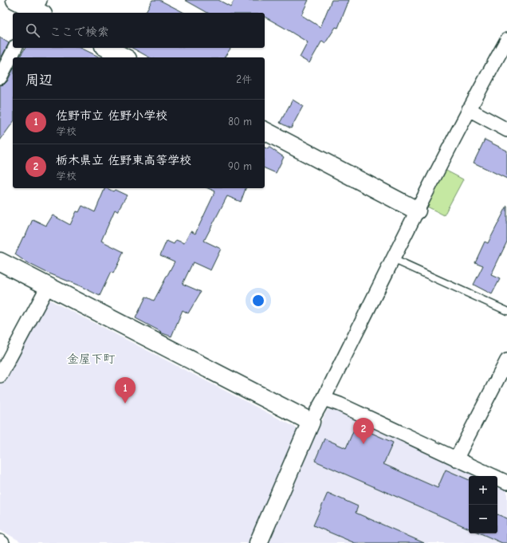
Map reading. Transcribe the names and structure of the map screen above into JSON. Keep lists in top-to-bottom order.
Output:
{
  "districts": ["金屋下町"],
  "page": {
    "search": "ここで検索",
    "heading": ["周辺", "2件"],
    "list": [
      {
        "mark": "1",
        "name": "佐野市立 佐野小学校",
        "note": "学校",
        "value": "80 m"
      },
      {
        "mark": "2",
        "name": "栃木県立 佐野東高等学校",
        "note": "学校",
        "value": "90 m"
      }
    ],
    "pins": ["1", "2"],
    "map_buttons": ["+", "−"]
  }
}
